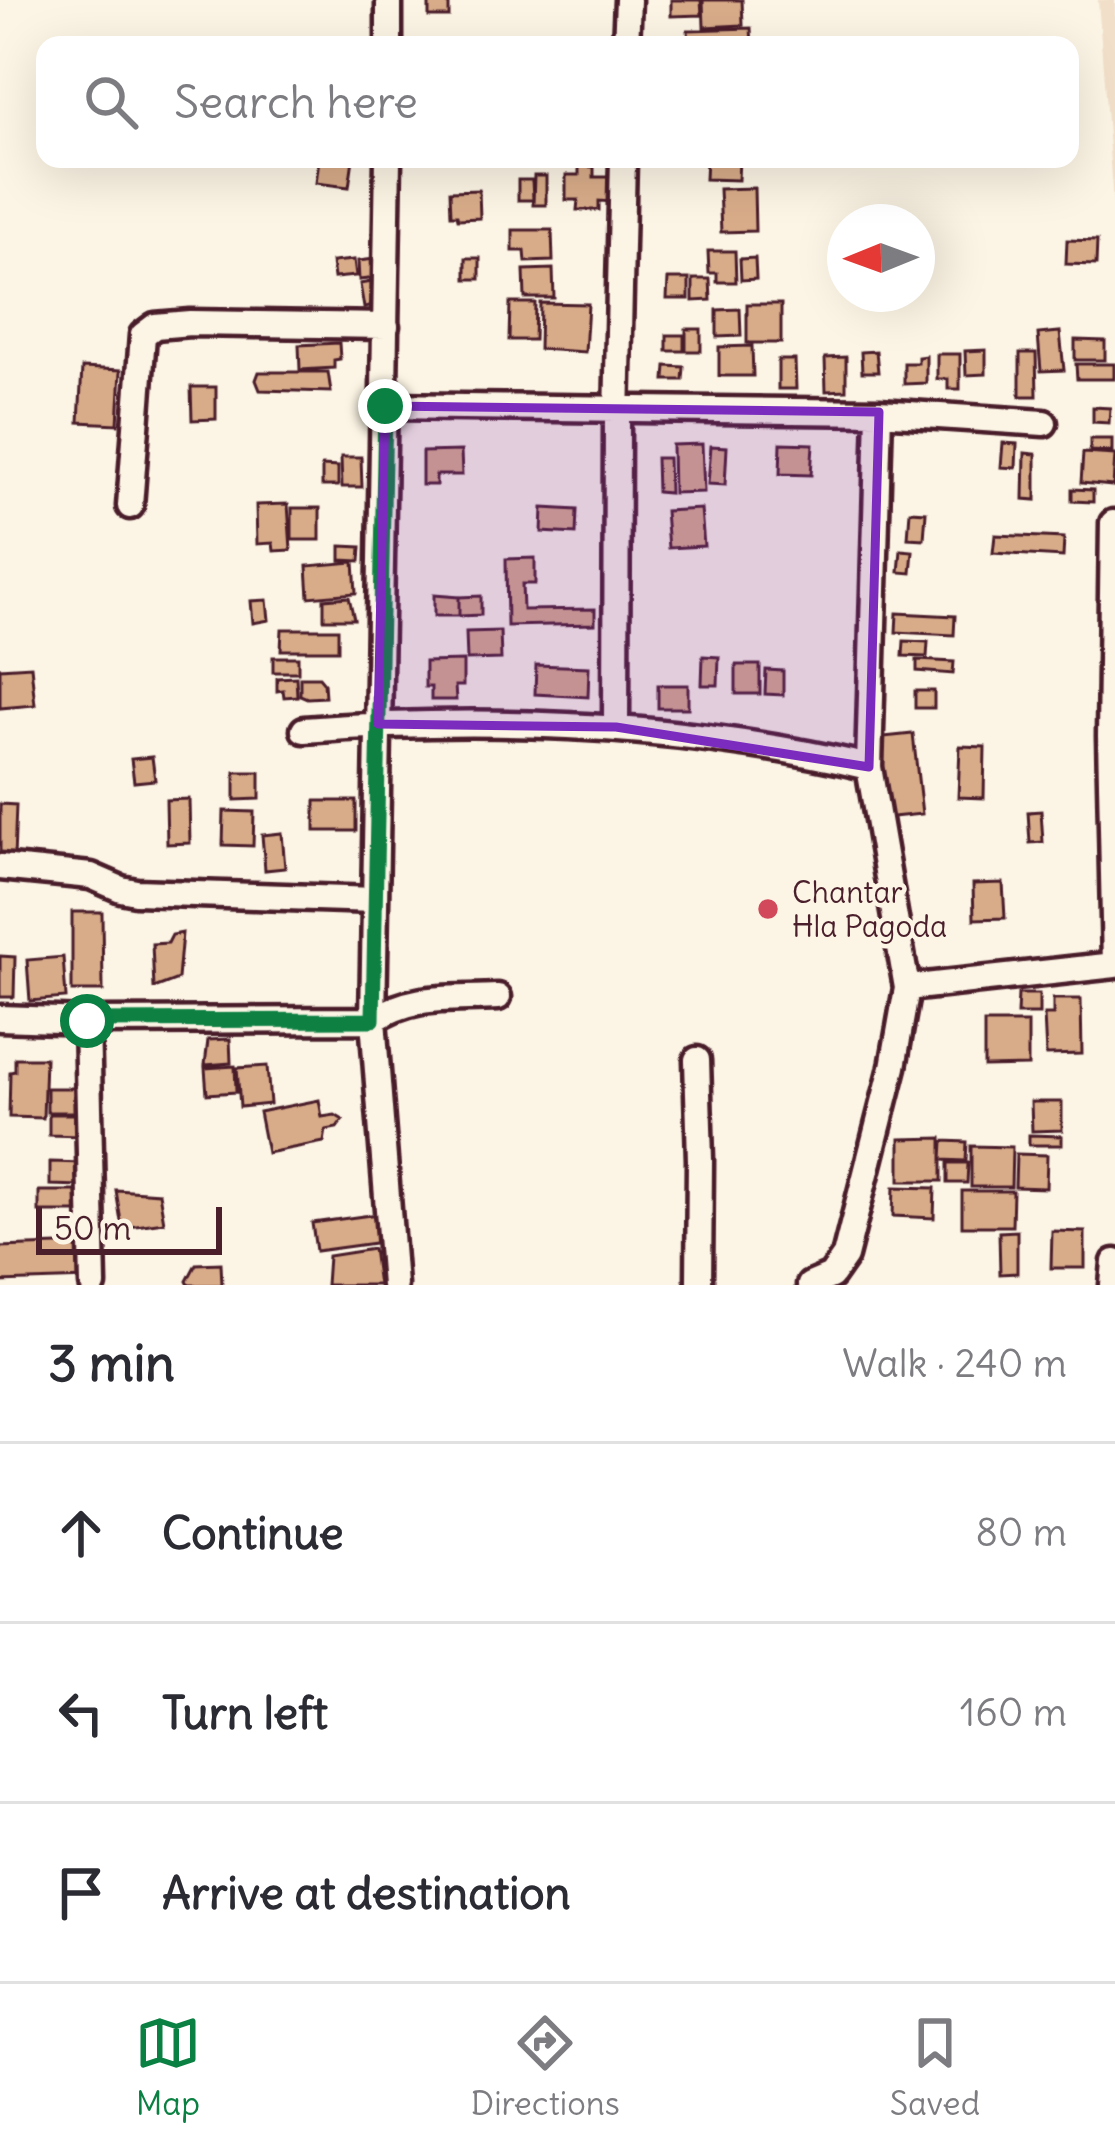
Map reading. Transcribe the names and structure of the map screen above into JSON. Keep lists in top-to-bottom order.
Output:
{
  "places": ["Chantar Hla Pagoda"],
  "scale_bar": "50 m",
  "north": "left",
  "page": {
    "search": "Search here",
    "scale": "50 m",
    "heading": ["3 min", "Walk · 240 m"],
    "list": [
      ["Continue", "80 m"],
      ["Turn left", "160 m"],
      "Arrive at destination"
    ],
    "nav": ["Map", "Directions", "Saved"]
  }
}
